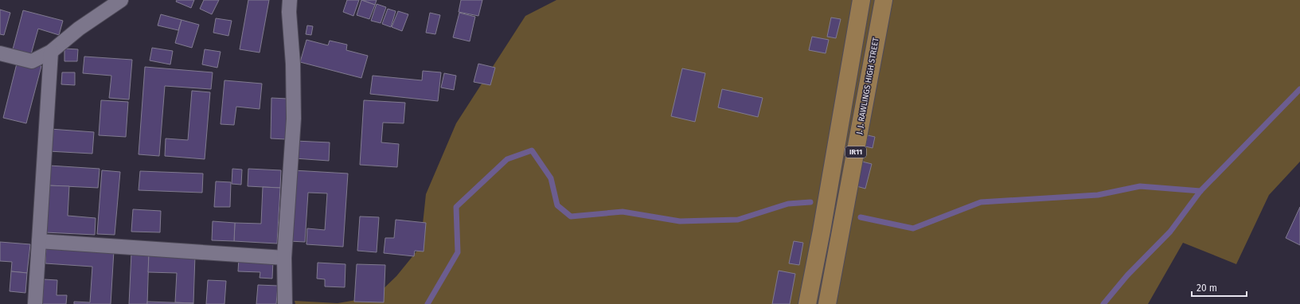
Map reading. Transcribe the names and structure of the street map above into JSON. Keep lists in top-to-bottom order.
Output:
{
  "streets": {
    "main road": ["J. J. RAWLINGS HIGH STREET", "IR11"]
  },
  "scale_bar": "20 m"
}
